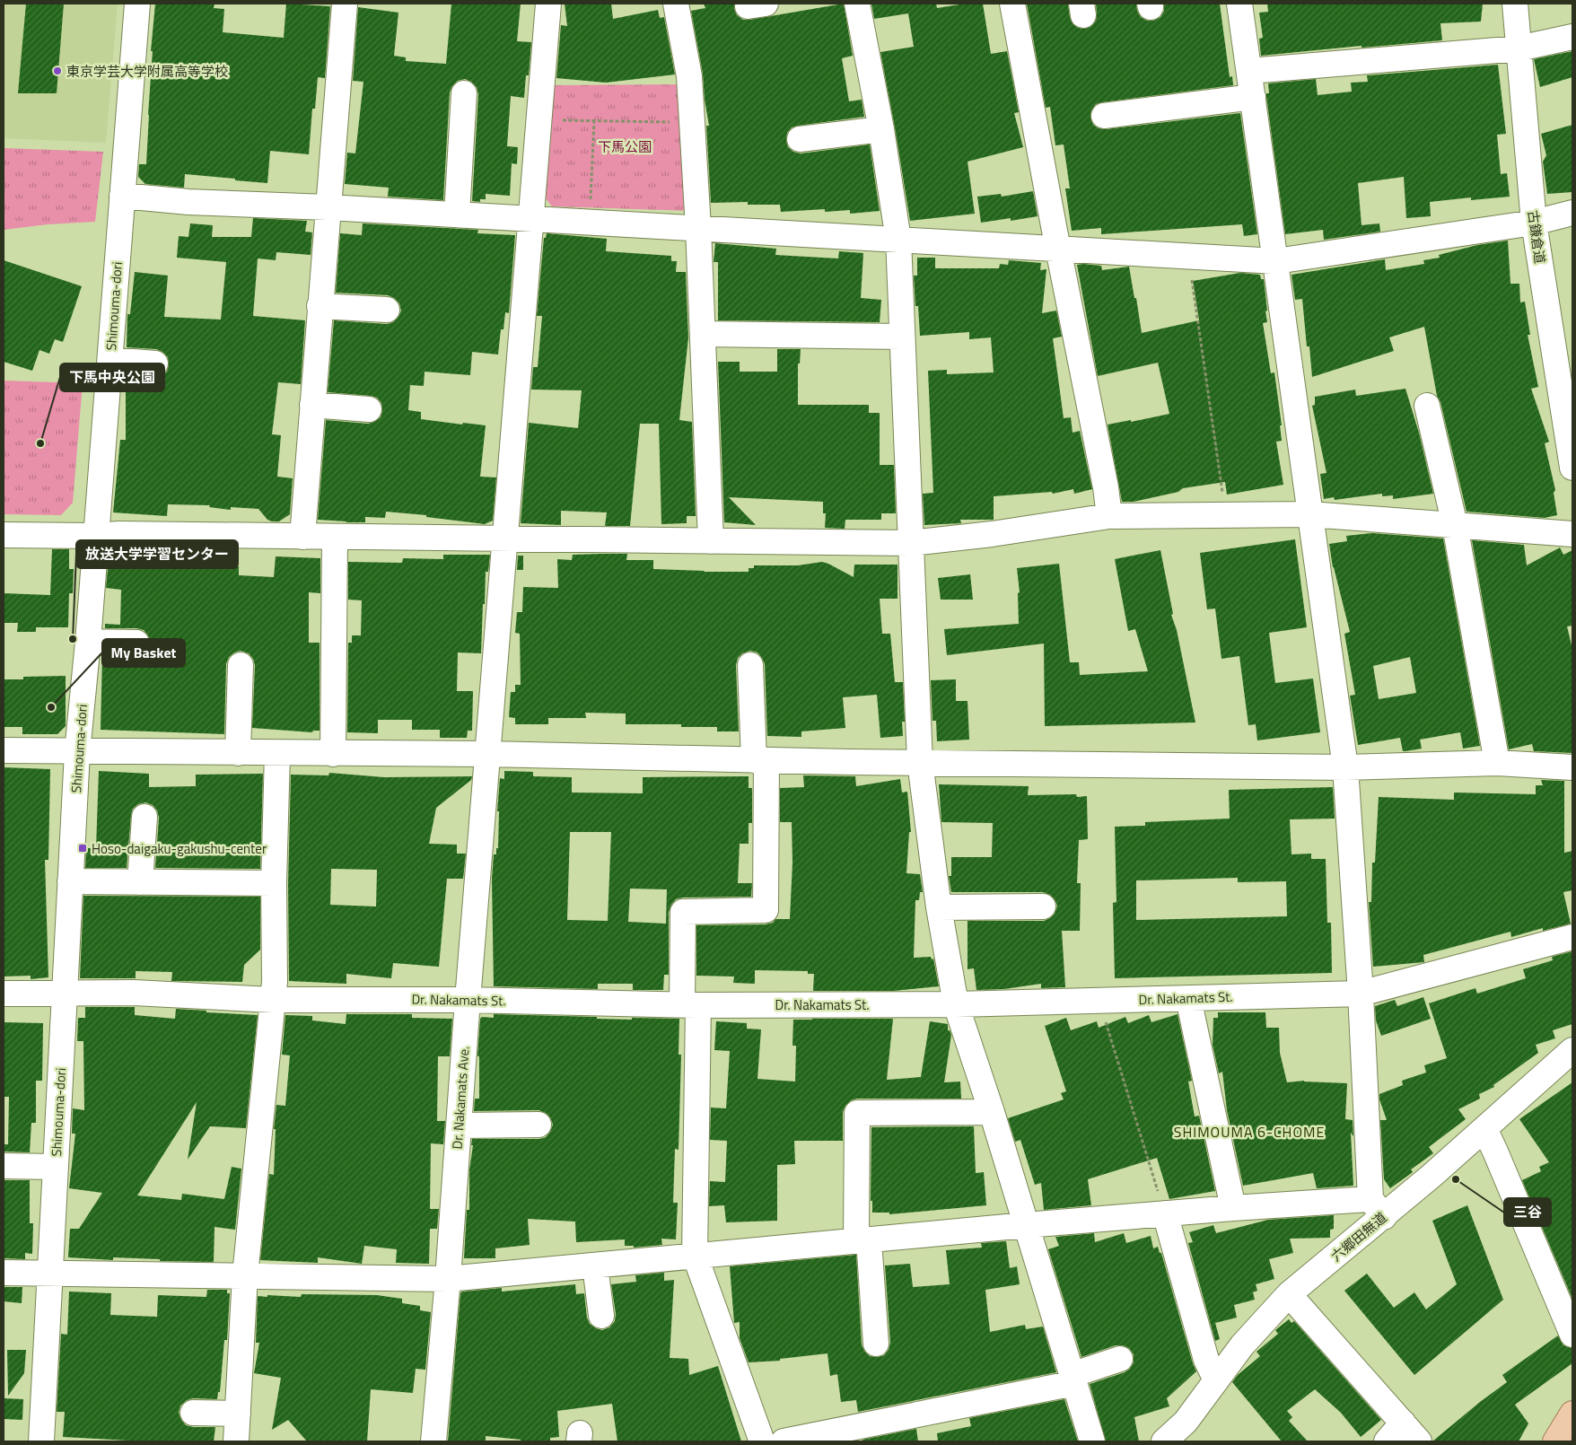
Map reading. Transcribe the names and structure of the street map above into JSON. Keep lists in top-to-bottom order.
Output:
{
  "streets": {
    "street": [
      "古鎌倉道",
      "Shimouma-dori",
      "Dr. Nakamats St.",
      "Dr. Nakamats Ave.",
      "六郷田無道"
    ]
  },
  "crossings": [
    ["Shimouma-dori", "Dr. Nakamats St."],
    ["Dr. Nakamats St.", "Dr. Nakamats Ave."]
  ],
  "districts": ["SHIMOUMA 6-CHOME"],
  "parks": ["下馬公園"],
  "places": {
    "other": [
      "東京学芸大学附属高等学校",
      "下馬中央公園",
      "放送大学学習センター",
      "My Basket",
      "三谷"
    ],
    "transit": ["Hoso-daigaku-gakushu-center"]
  }
}
